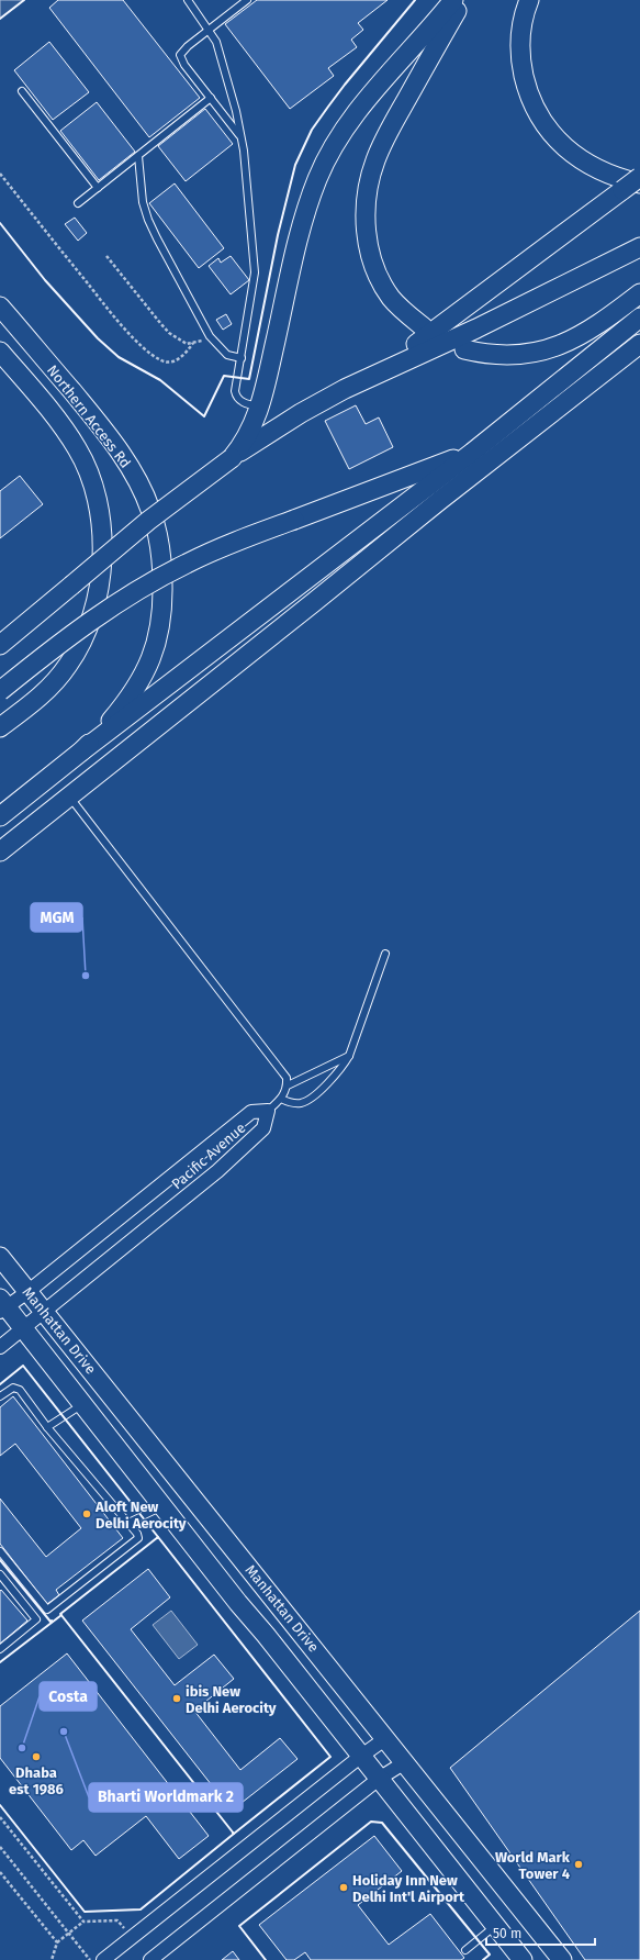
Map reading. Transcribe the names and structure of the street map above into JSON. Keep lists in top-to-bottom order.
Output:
{
  "streets": {
    "street": ["Northern Access Rd", "Pacific Avenue", "Manhattan Drive"]
  },
  "crossings": [
    ["Pacific Avenue", "Manhattan Drive"]
  ],
  "places": [
    "MGM",
    "Aloft New Delhi Aerocity",
    "ibis New Delhi Aerocity",
    "Bharti Worldmark 2",
    "Costa",
    "Dhaba est 1986",
    "World Mark Tower 4",
    "Holiday Inn New Delhi Int'l Airport"
  ],
  "scale_bar": "50 m"
}
